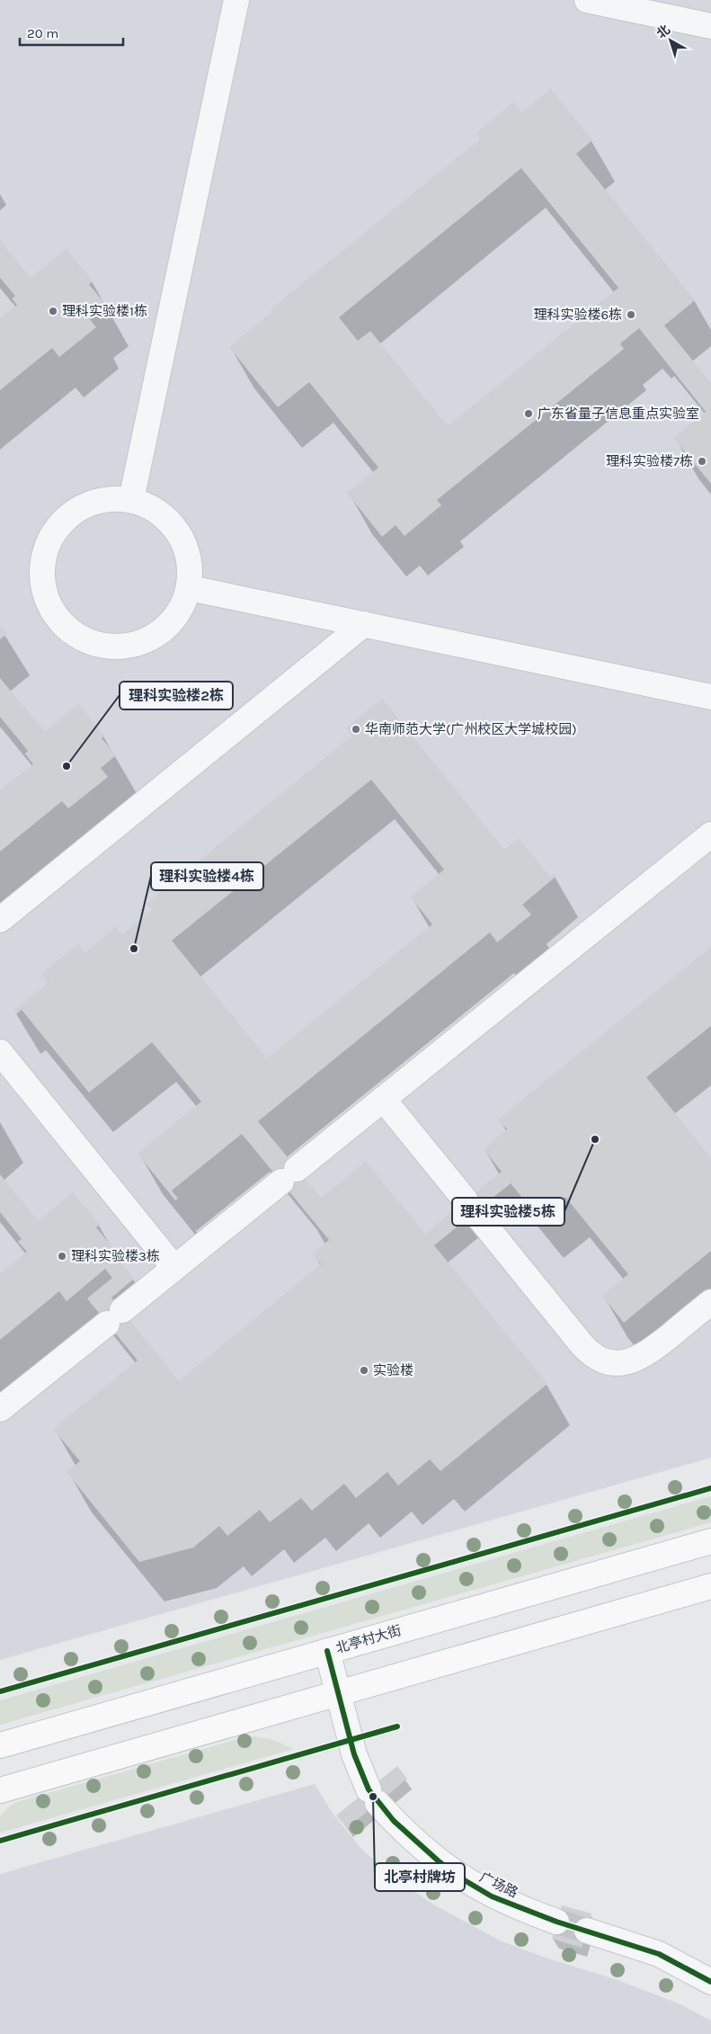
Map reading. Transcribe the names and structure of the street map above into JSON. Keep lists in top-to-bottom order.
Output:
{
  "streets": {
    "main road": ["北亭村大街"],
    "street": ["广场路"]
  },
  "crossings": [
    ["北亭村大街", "广场路"]
  ],
  "places": [
    "理科实验楼1栋",
    "理科实验楼6栋",
    "广东省量子信息重点实验室",
    "理科实验楼7栋",
    "华南师范大学(广州校区大学城校园)",
    "理科实验楼2栋",
    "理科实验楼4栋",
    "理科实验楼5栋",
    "理科实验楼3栋",
    "实验楼",
    "北亭村牌坊"
  ],
  "scale_bar": "20 m",
  "north": "top left"
}
